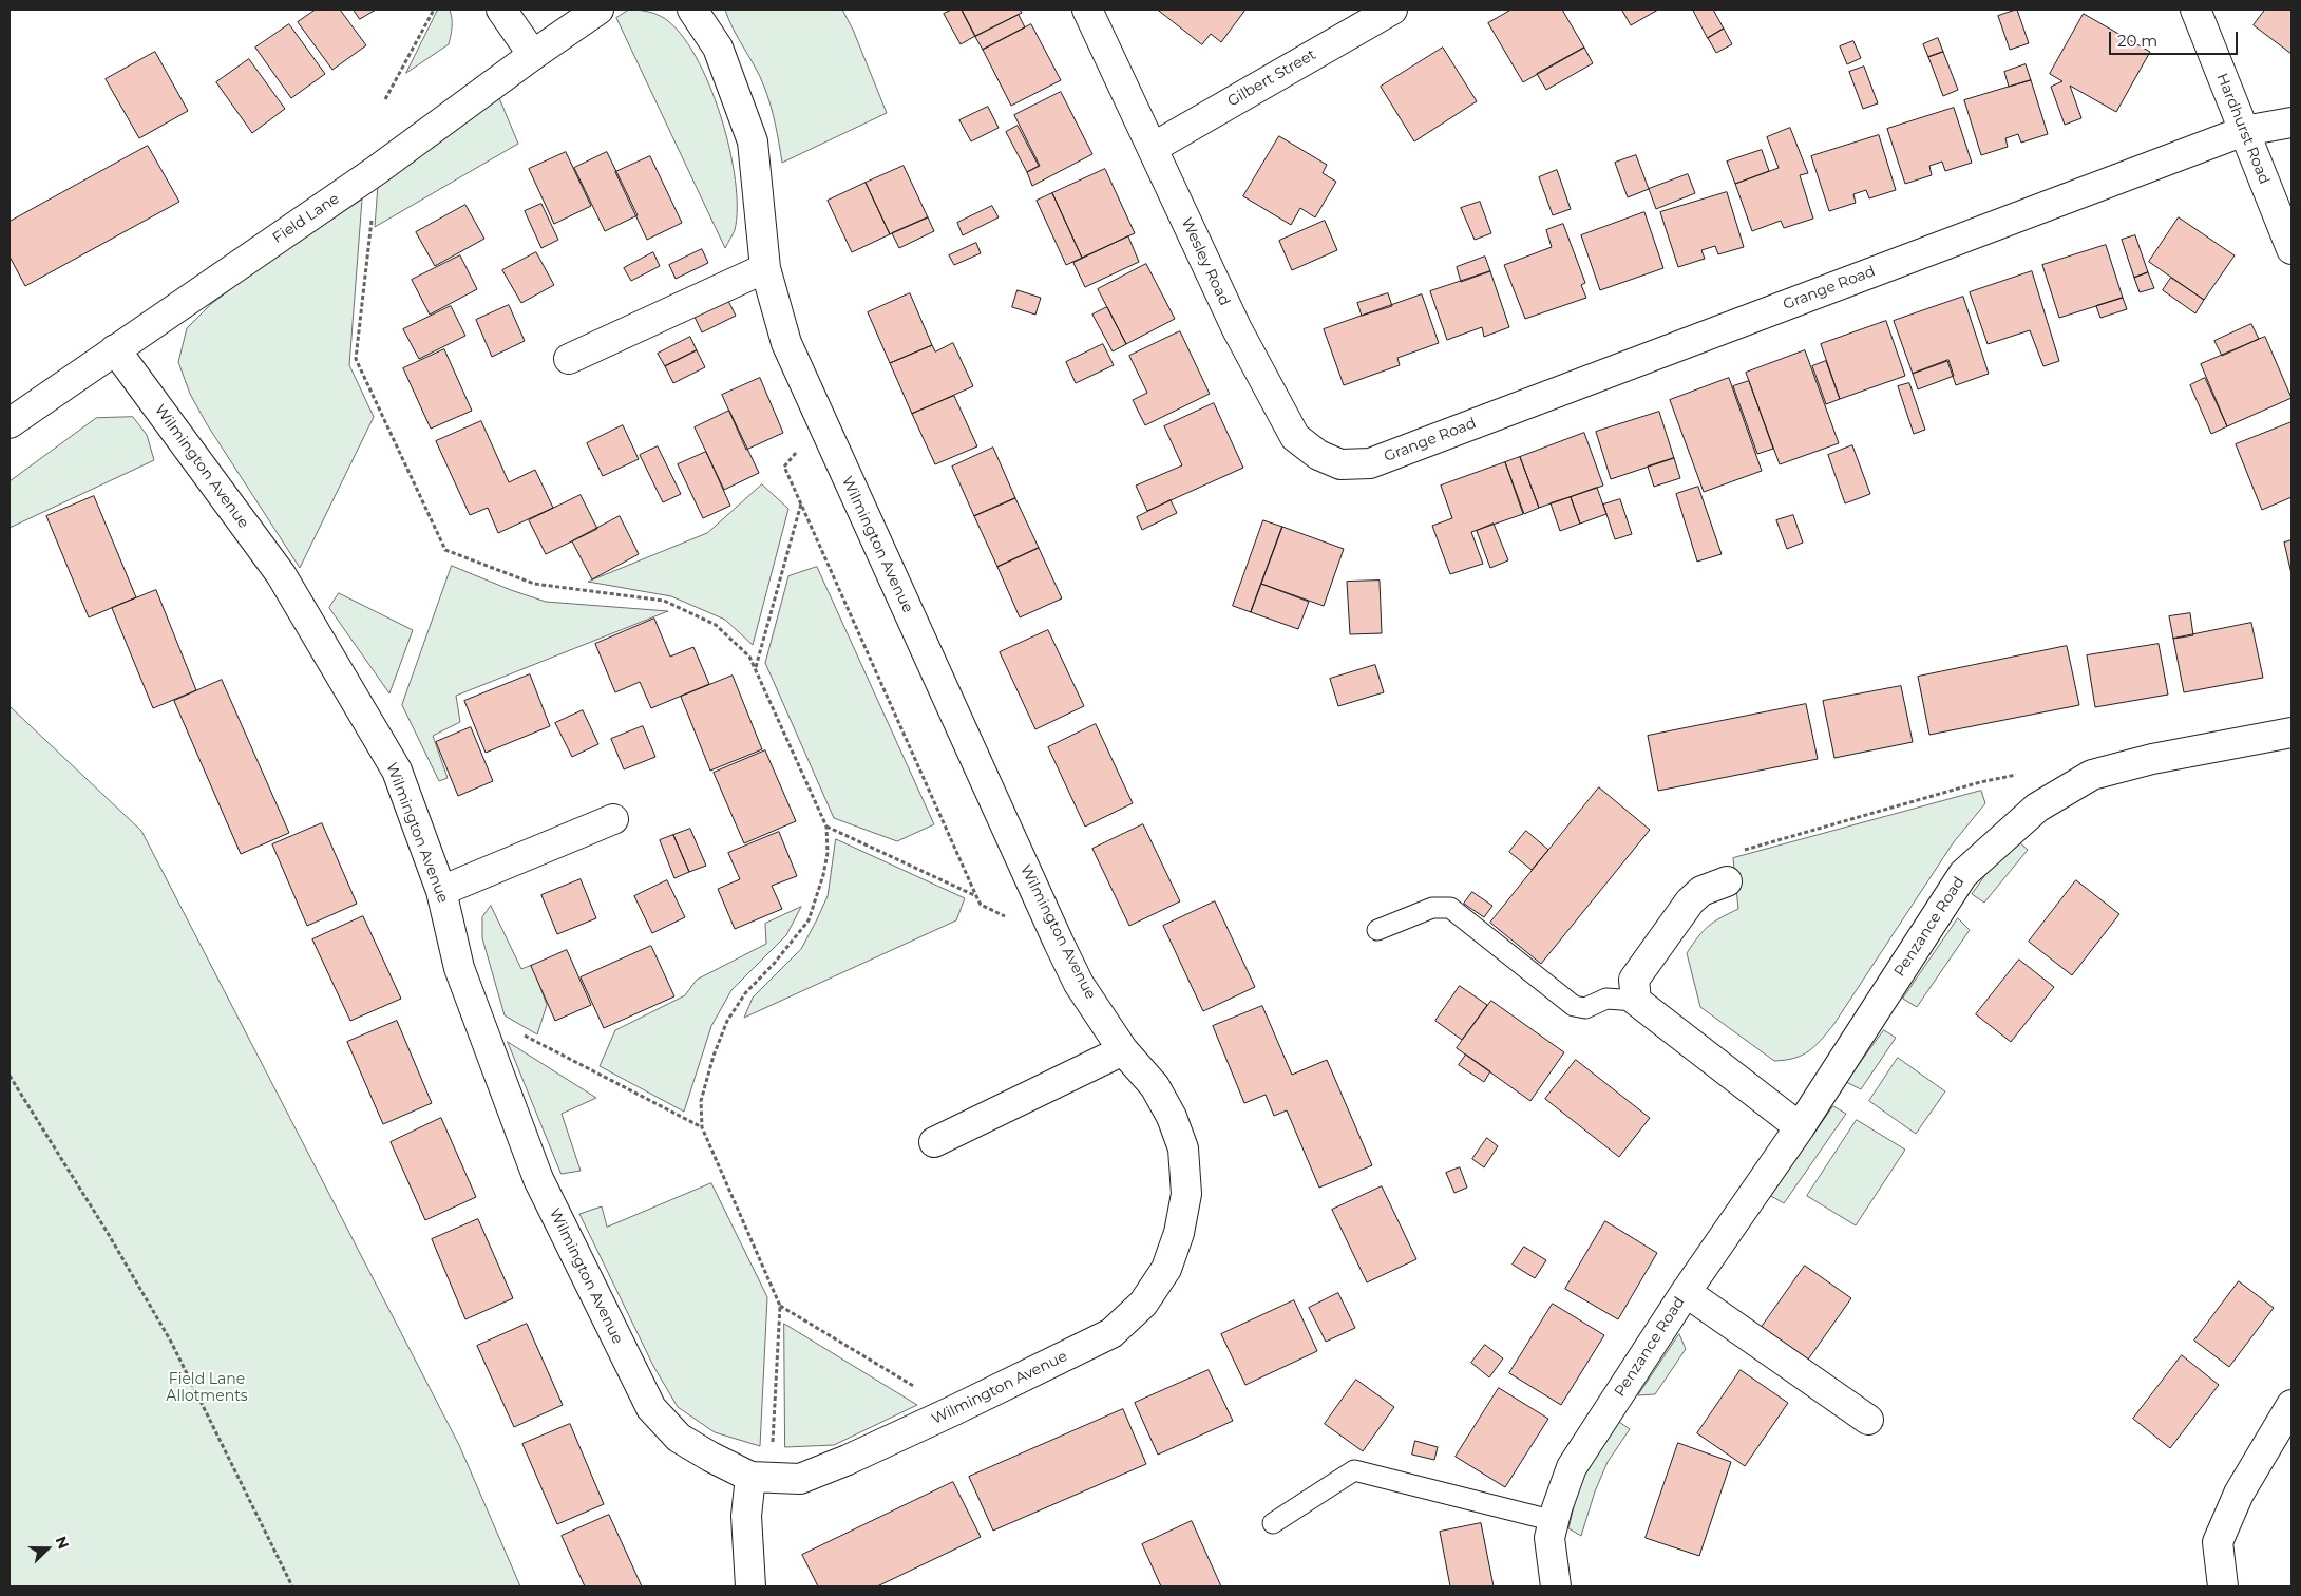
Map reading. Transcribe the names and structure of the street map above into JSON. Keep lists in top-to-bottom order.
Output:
{
  "streets": {
    "street": [
      "Gilbert Street",
      "Hardhurst Road",
      "Field Lane",
      "Wesley Road",
      "Grange Road",
      "Wilmington Avenue",
      "Penzance Road"
    ]
  },
  "crossings": [
    ["Gilbert Street", "Wesley Road"],
    ["Hardhurst Road", "Grange Road"],
    ["Field Lane", "Wilmington Avenue"],
    ["Wesley Road", "Grange Road"]
  ],
  "parks": ["Field Lane Allotments"],
  "scale_bar": "20 m",
  "north": "right"
}
